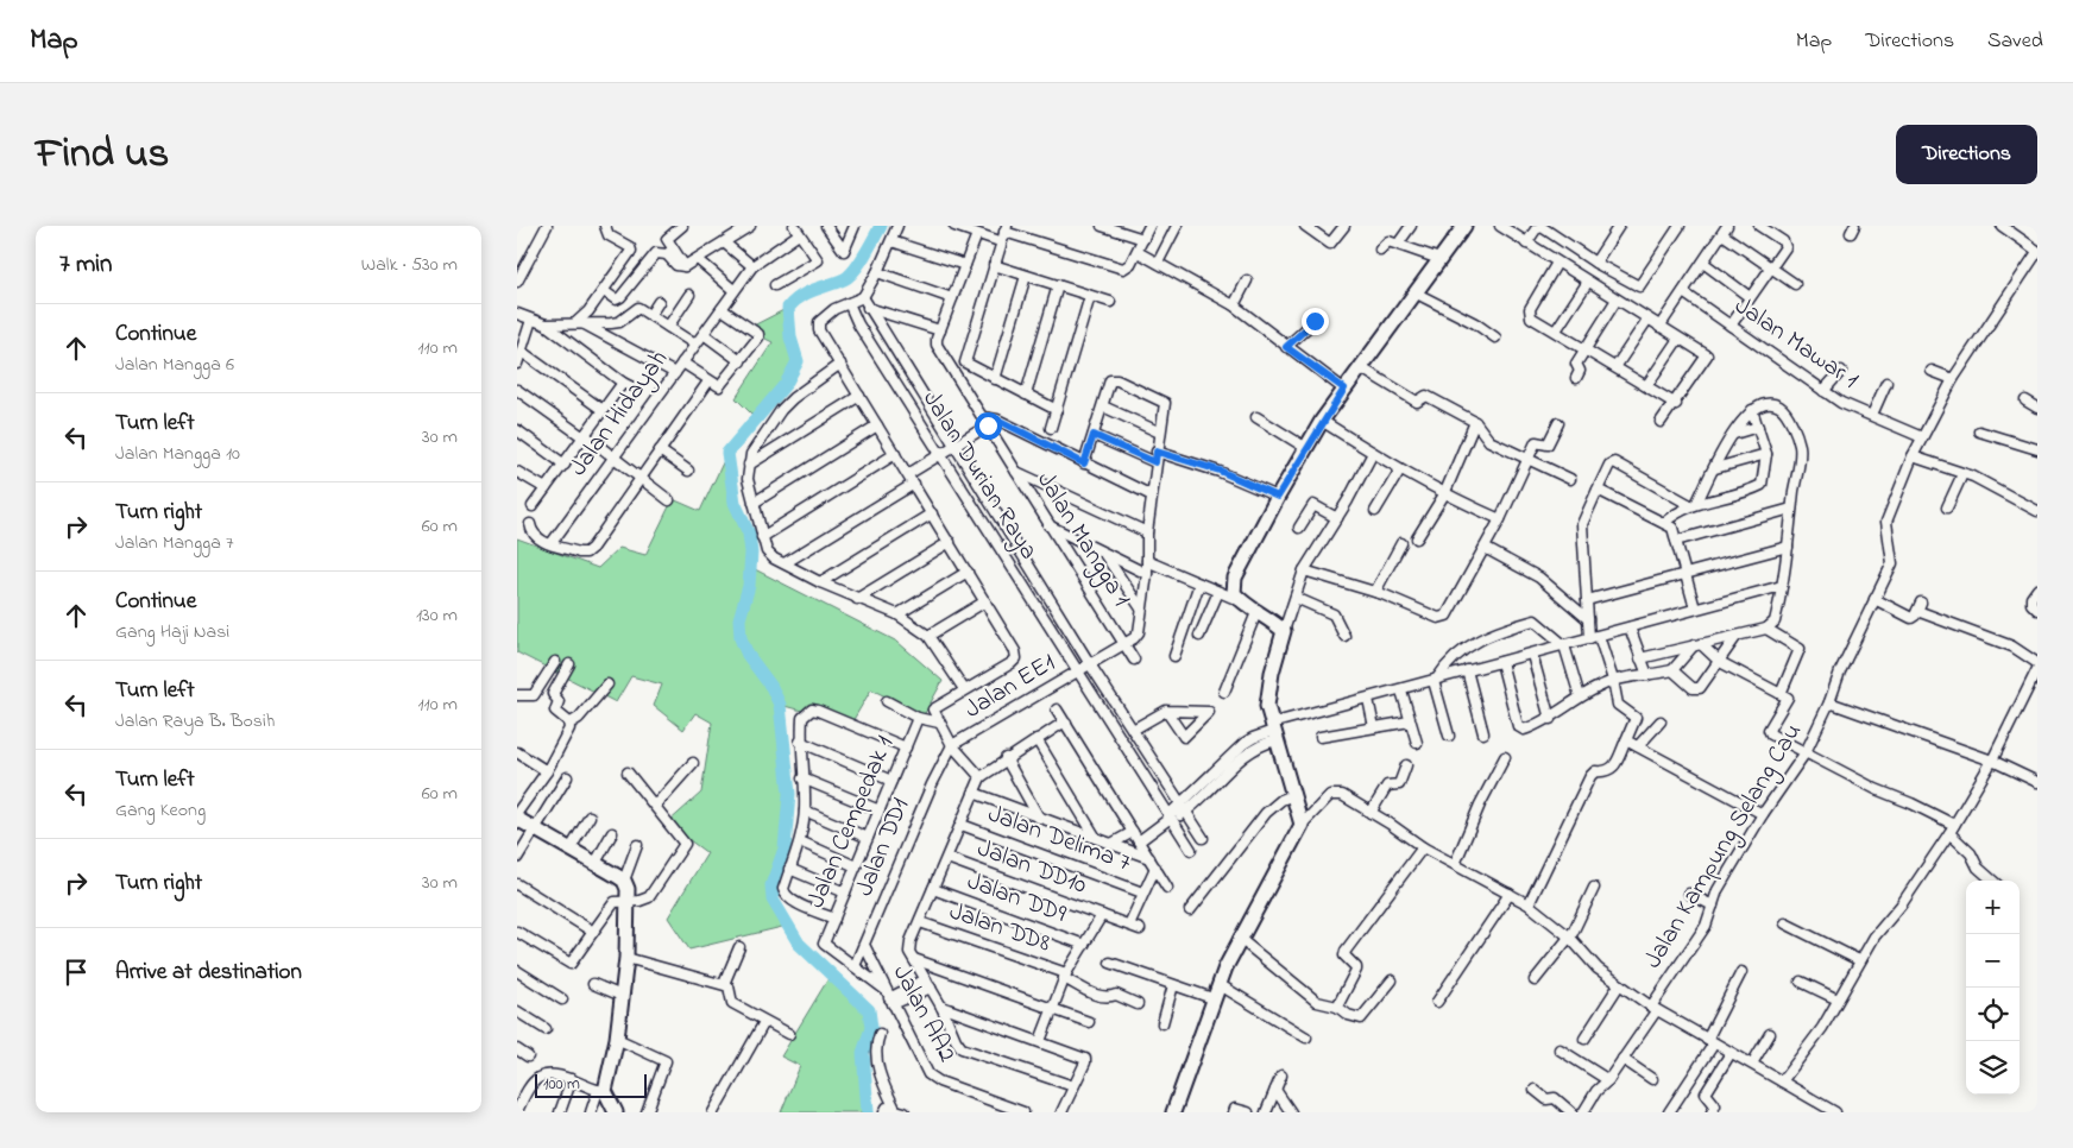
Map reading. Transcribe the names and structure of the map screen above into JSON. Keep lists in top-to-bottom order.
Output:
{
  "streets": {
    "street": [
      "Jalan Mawar 1",
      "Jalan Hidayah",
      "Jalan Durian Raya",
      "Jalan Mangga 1",
      "Jalan EE1",
      "Jalan Cempedak 1",
      "Jalan Delima 7",
      "Jalan Kampung Selang Cau",
      "Jalan DD1",
      "Jalan DD10",
      "Jalan DD9",
      "Jalan DD8",
      "Jalan AA2"
    ]
  },
  "crossings": [
    ["Jalan Mawar 1", "Jalan Kampung Selang Cau"],
    ["Jalan Durian Raya", "Jalan EE1"],
    ["Jalan Mangga 1", "Jalan EE1"],
    ["Jalan EE1", "Jalan DD1"],
    ["Jalan Cempedak 1", "Jalan DD1"],
    ["Jalan DD1", "Jalan AA2"]
  ],
  "scale_bar": "100 m",
  "page": {
    "header": "Map",
    "nav": ["Map", "Directions", "Saved"],
    "title": "Find us",
    "buttons": "Directions",
    "heading": ["7 min", "Walk · 530 m"],
    "list": [
      ["Continue", "Jalan Mangga 6", "110 m"],
      ["Turn left", "Jalan Mangga 10", "30 m"],
      ["Turn right", "Jalan Mangga 7", "60 m"],
      ["Continue", "Gang Haji Nasi", "130 m"],
      ["Turn left", "Jalan Raya B. Bosih", "110 m"],
      ["Turn left", "Gang Keong", "60 m"],
      ["Turn right", "30 m"],
      "Arrive at destination"
    ],
    "map_buttons": ["+", "−"],
    "scale": "100 m"
  }
}
